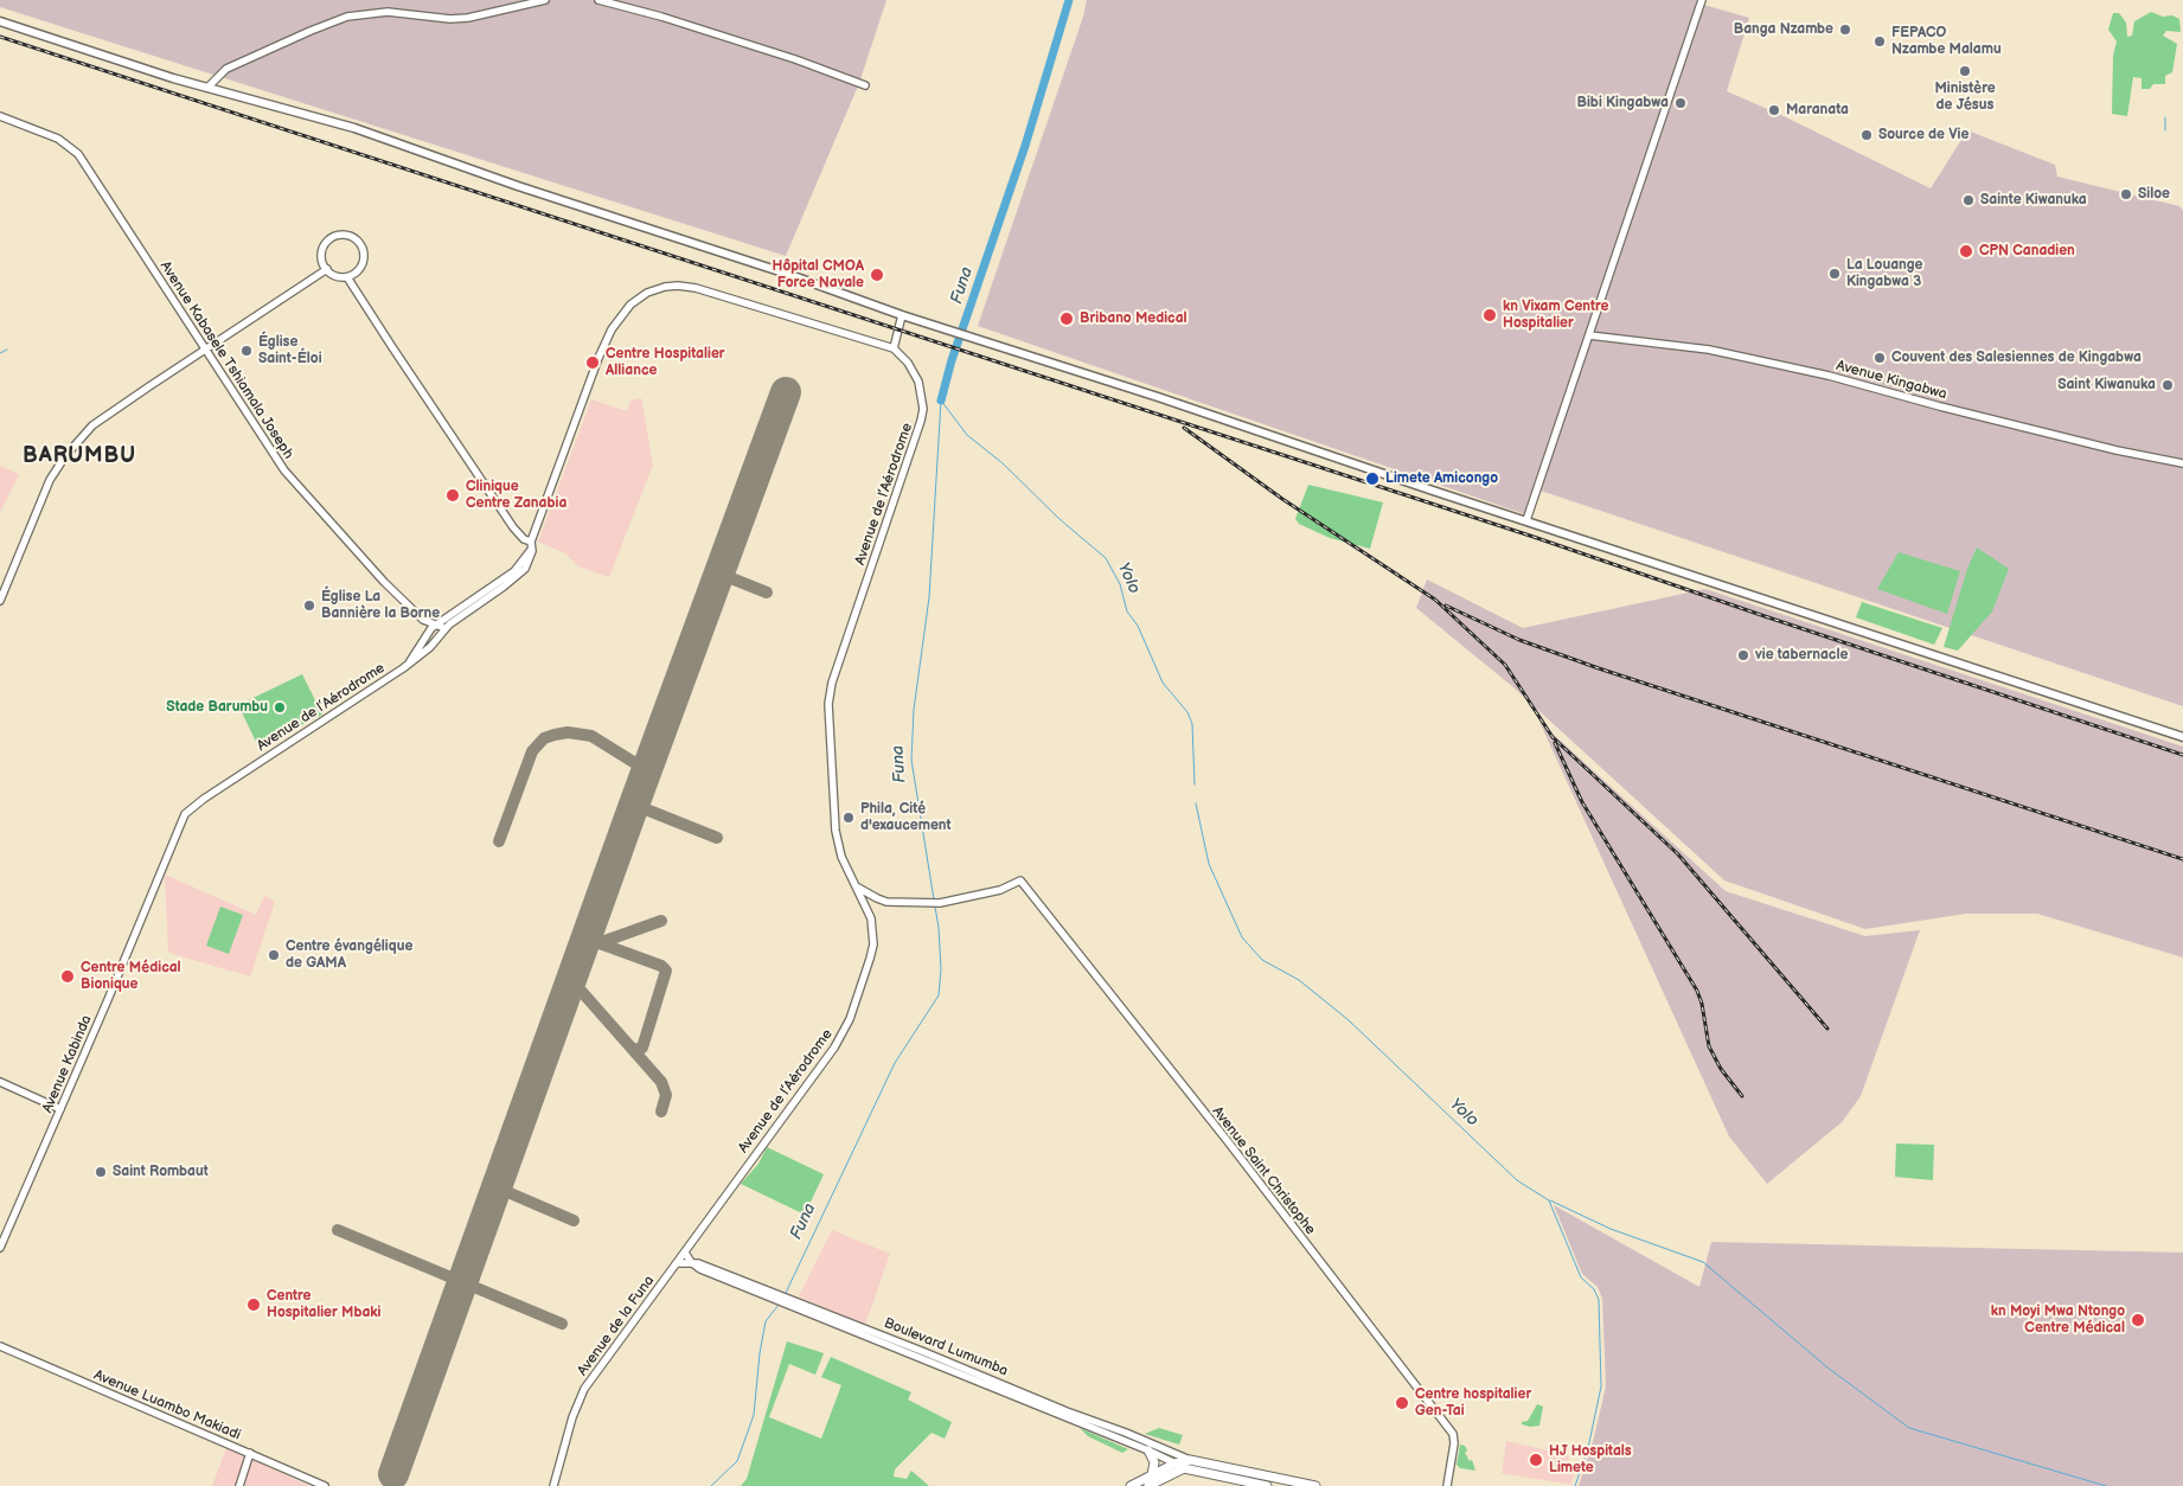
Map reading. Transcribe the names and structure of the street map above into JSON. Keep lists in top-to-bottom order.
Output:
{
  "streets": {
    "highway": ["Boulevard Lumumba"],
    "main road": [
      "Avenue Kabasele Tshiamala Joseph",
      "Avenue Kingabwa",
      "Avenue de l’Aérodrome",
      "Avenue Kabinda",
      "Avenue Saint Christophe",
      "Avenue de la Funa",
      "Avenue Luambo Makiadi"
    ]
  },
  "crossings": [
    ["Avenue de l’Aérodrome", "Avenue Kabinda"],
    ["Avenue de l’Aérodrome", "Avenue Saint Christophe"],
    ["Avenue de l’Aérodrome", "Avenue de la Funa"],
    ["Avenue de la Funa", "Boulevard Lumumba"]
  ],
  "districts": ["BARUMBU"],
  "water": ["Funa", "Yolo"],
  "places": [
    "Banga Nzambe",
    "FEPACO Nzambe Malamu",
    "Ministère de Jésus",
    "Bibi Kingabwa",
    "Maranata",
    "Source de Vie",
    "Siloe",
    "Sainte Kiwanuka",
    "CPN Canadien",
    "La Louange Kingabwa 3",
    "Hôpital CMOA Force Navale",
    "kn Vixam Centre Hospitalier",
    "Bribano Medical",
    "Église Saint-Éloi",
    "Couvent des Salesiennes de Kingabwa",
    "Centre Hospitalier Alliance",
    "Saint Kiwanuka",
    "Limete Amicongo",
    "Clinique Centre Zanabia",
    "Église La Bannière la Borne",
    "vie tabernacle",
    "Stade Barumbu",
    "Phila, Cité d'exaucement",
    "Centre évangélique de GAMA",
    "Centre Médical Bionique",
    "Saint Rombaut",
    "Centre Hospitalier Mbaki",
    "kn Moyi Mwa Ntongo Centre Médical",
    "Centre hospitalier Gen-Tai",
    "HJ Hospitals Limete"
  ]
}
